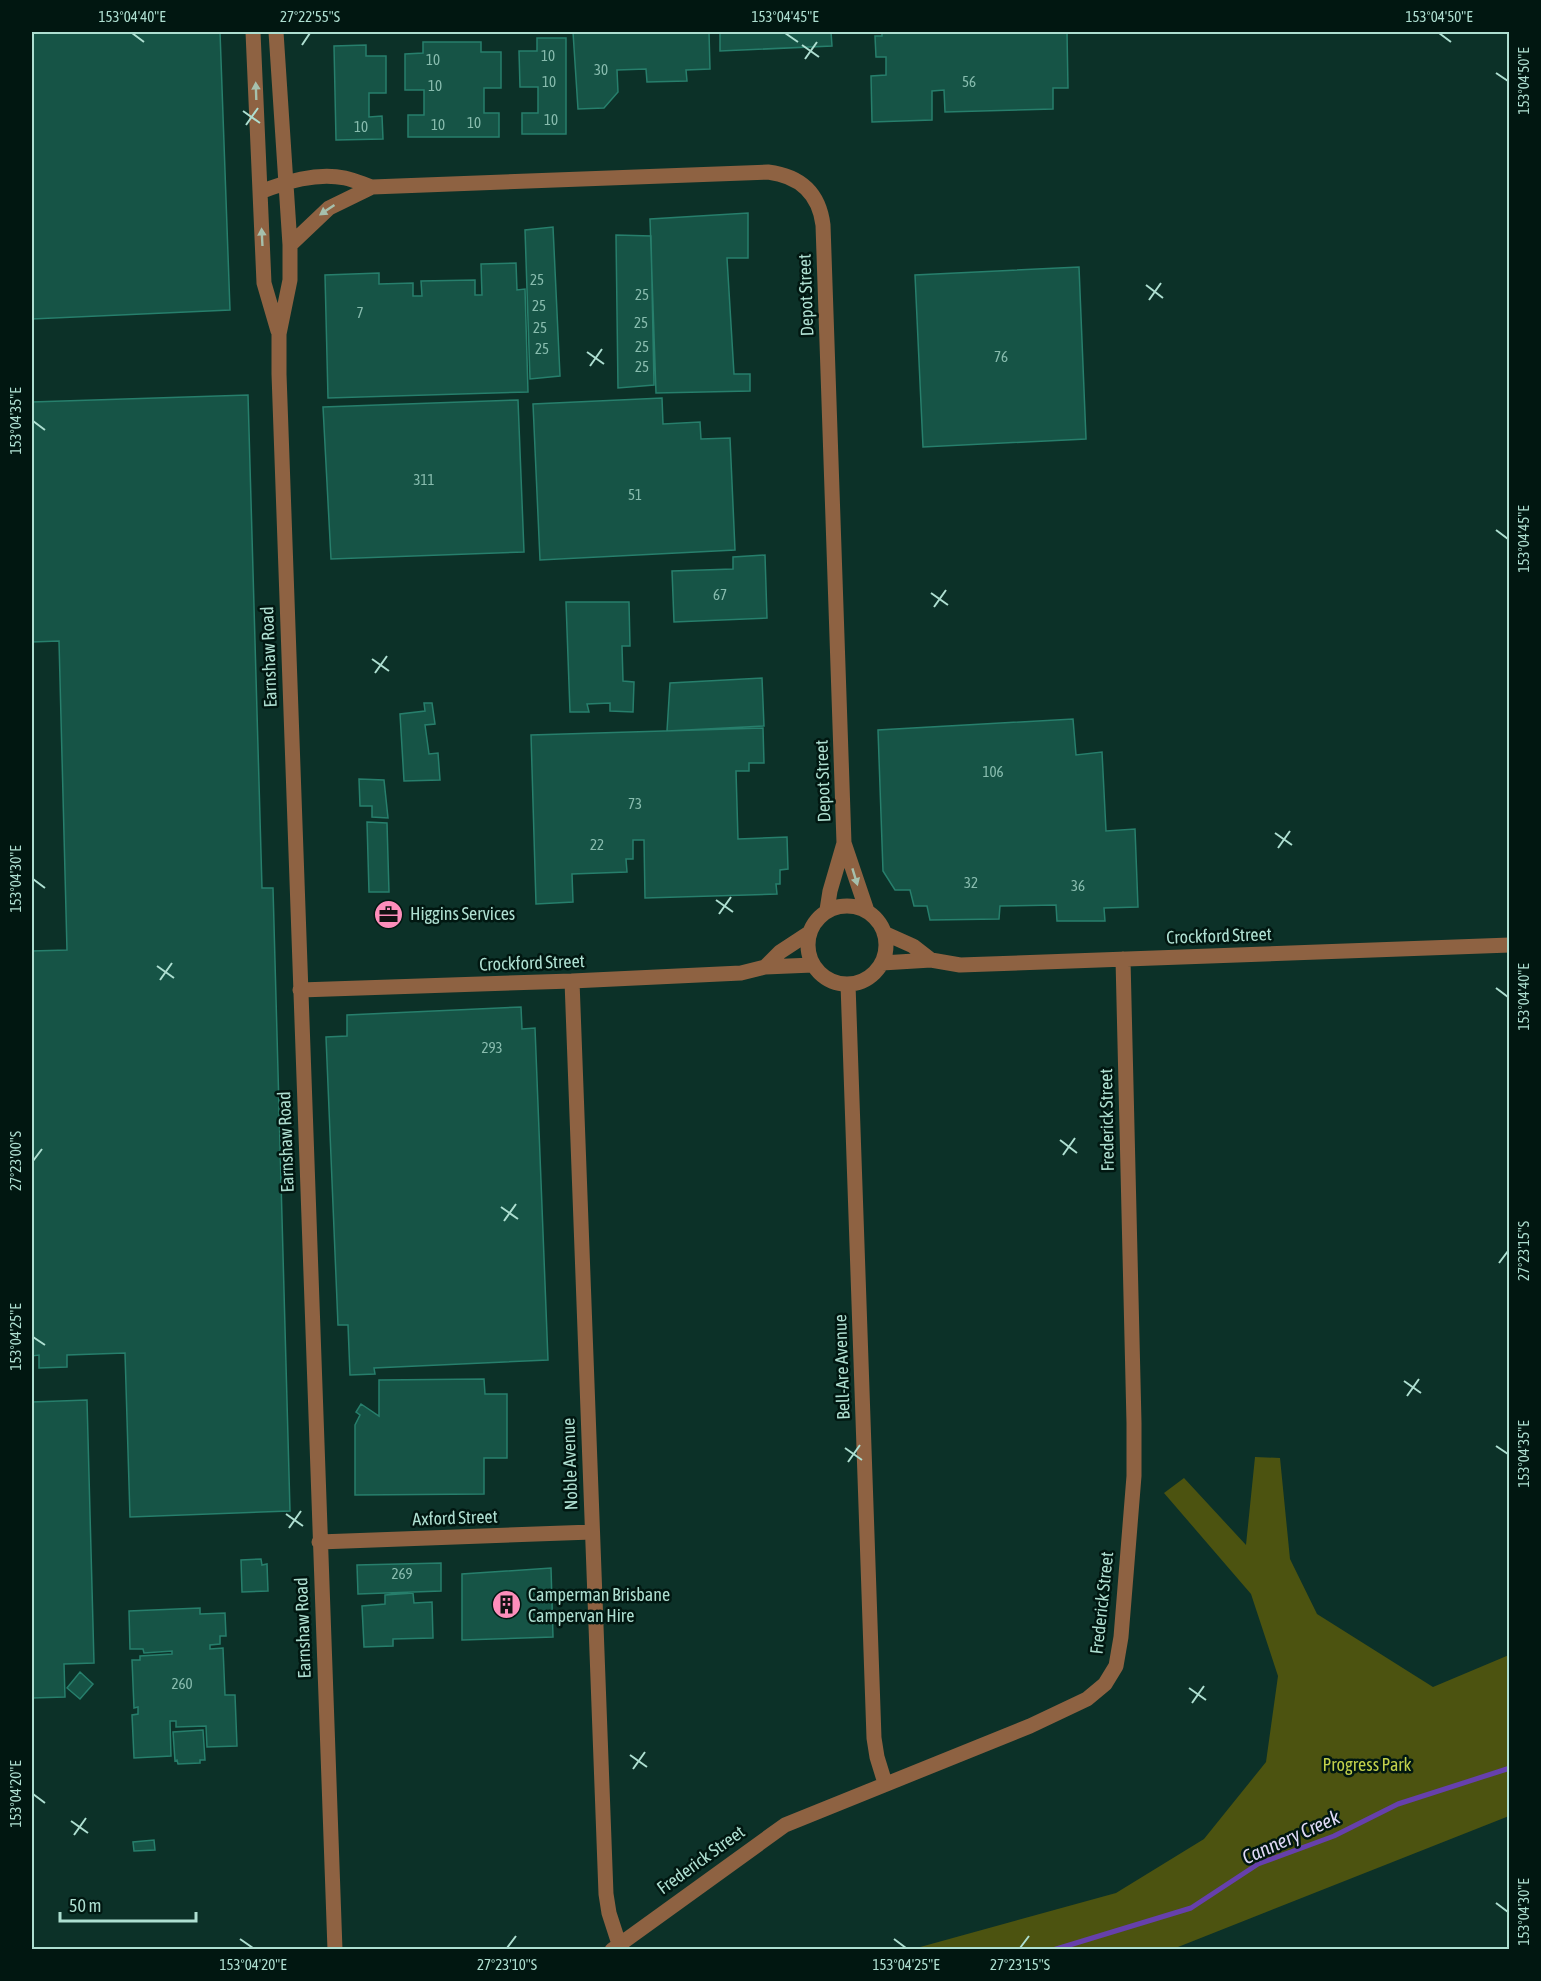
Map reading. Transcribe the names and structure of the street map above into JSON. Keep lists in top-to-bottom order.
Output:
{
  "streets": {
    "street": [
      "Depot Street",
      "Earnshaw Road",
      "Crockford Street",
      "Frederick Street",
      "Bell-Are Avenue",
      "Noble Avenue",
      "Axford Street"
    ]
  },
  "crossings": [
    ["Depot Street", "Earnshaw Road"],
    ["Depot Street", "Crockford Street"],
    ["Depot Street", "Bell-Are Avenue"],
    ["Earnshaw Road", "Crockford Street"],
    ["Earnshaw Road", "Axford Street"],
    ["Crockford Street", "Frederick Street"],
    ["Crockford Street", "Bell-Are Avenue"],
    ["Crockford Street", "Noble Avenue"],
    ["Frederick Street", "Bell-Are Avenue"],
    ["Frederick Street", "Noble Avenue"],
    ["Noble Avenue", "Axford Street"]
  ],
  "water": ["Cannery Creek"],
  "parks": ["Progress Park"],
  "places": {
    "office": ["Higgins Services"],
    "building": ["Camperman Brisbane Campervan Hire"]
  },
  "house_numbers": [
    "10",
    "10",
    "30",
    "10",
    "56",
    "10",
    "10",
    "10",
    "10",
    "10",
    "25",
    "25",
    "25",
    "7",
    "25",
    "25",
    "25",
    "25",
    "76",
    "25",
    "311",
    "51",
    "67",
    "106",
    "73",
    "22",
    "32",
    "36",
    "293",
    "269",
    "260"
  ],
  "scale_bar": "50 m",
  "coordinates": [
    "153°04'40\"E",
    "27°22'55\"S",
    "153°04'45\"E",
    "153°04'50\"E",
    "153°04'35\"E",
    "153°04'30\"E",
    "27°23'00\"S",
    "27°23'15\"S",
    "153°04'25\"E",
    "153°04'20\"E",
    "27°23'10\"S"
  ]
}
